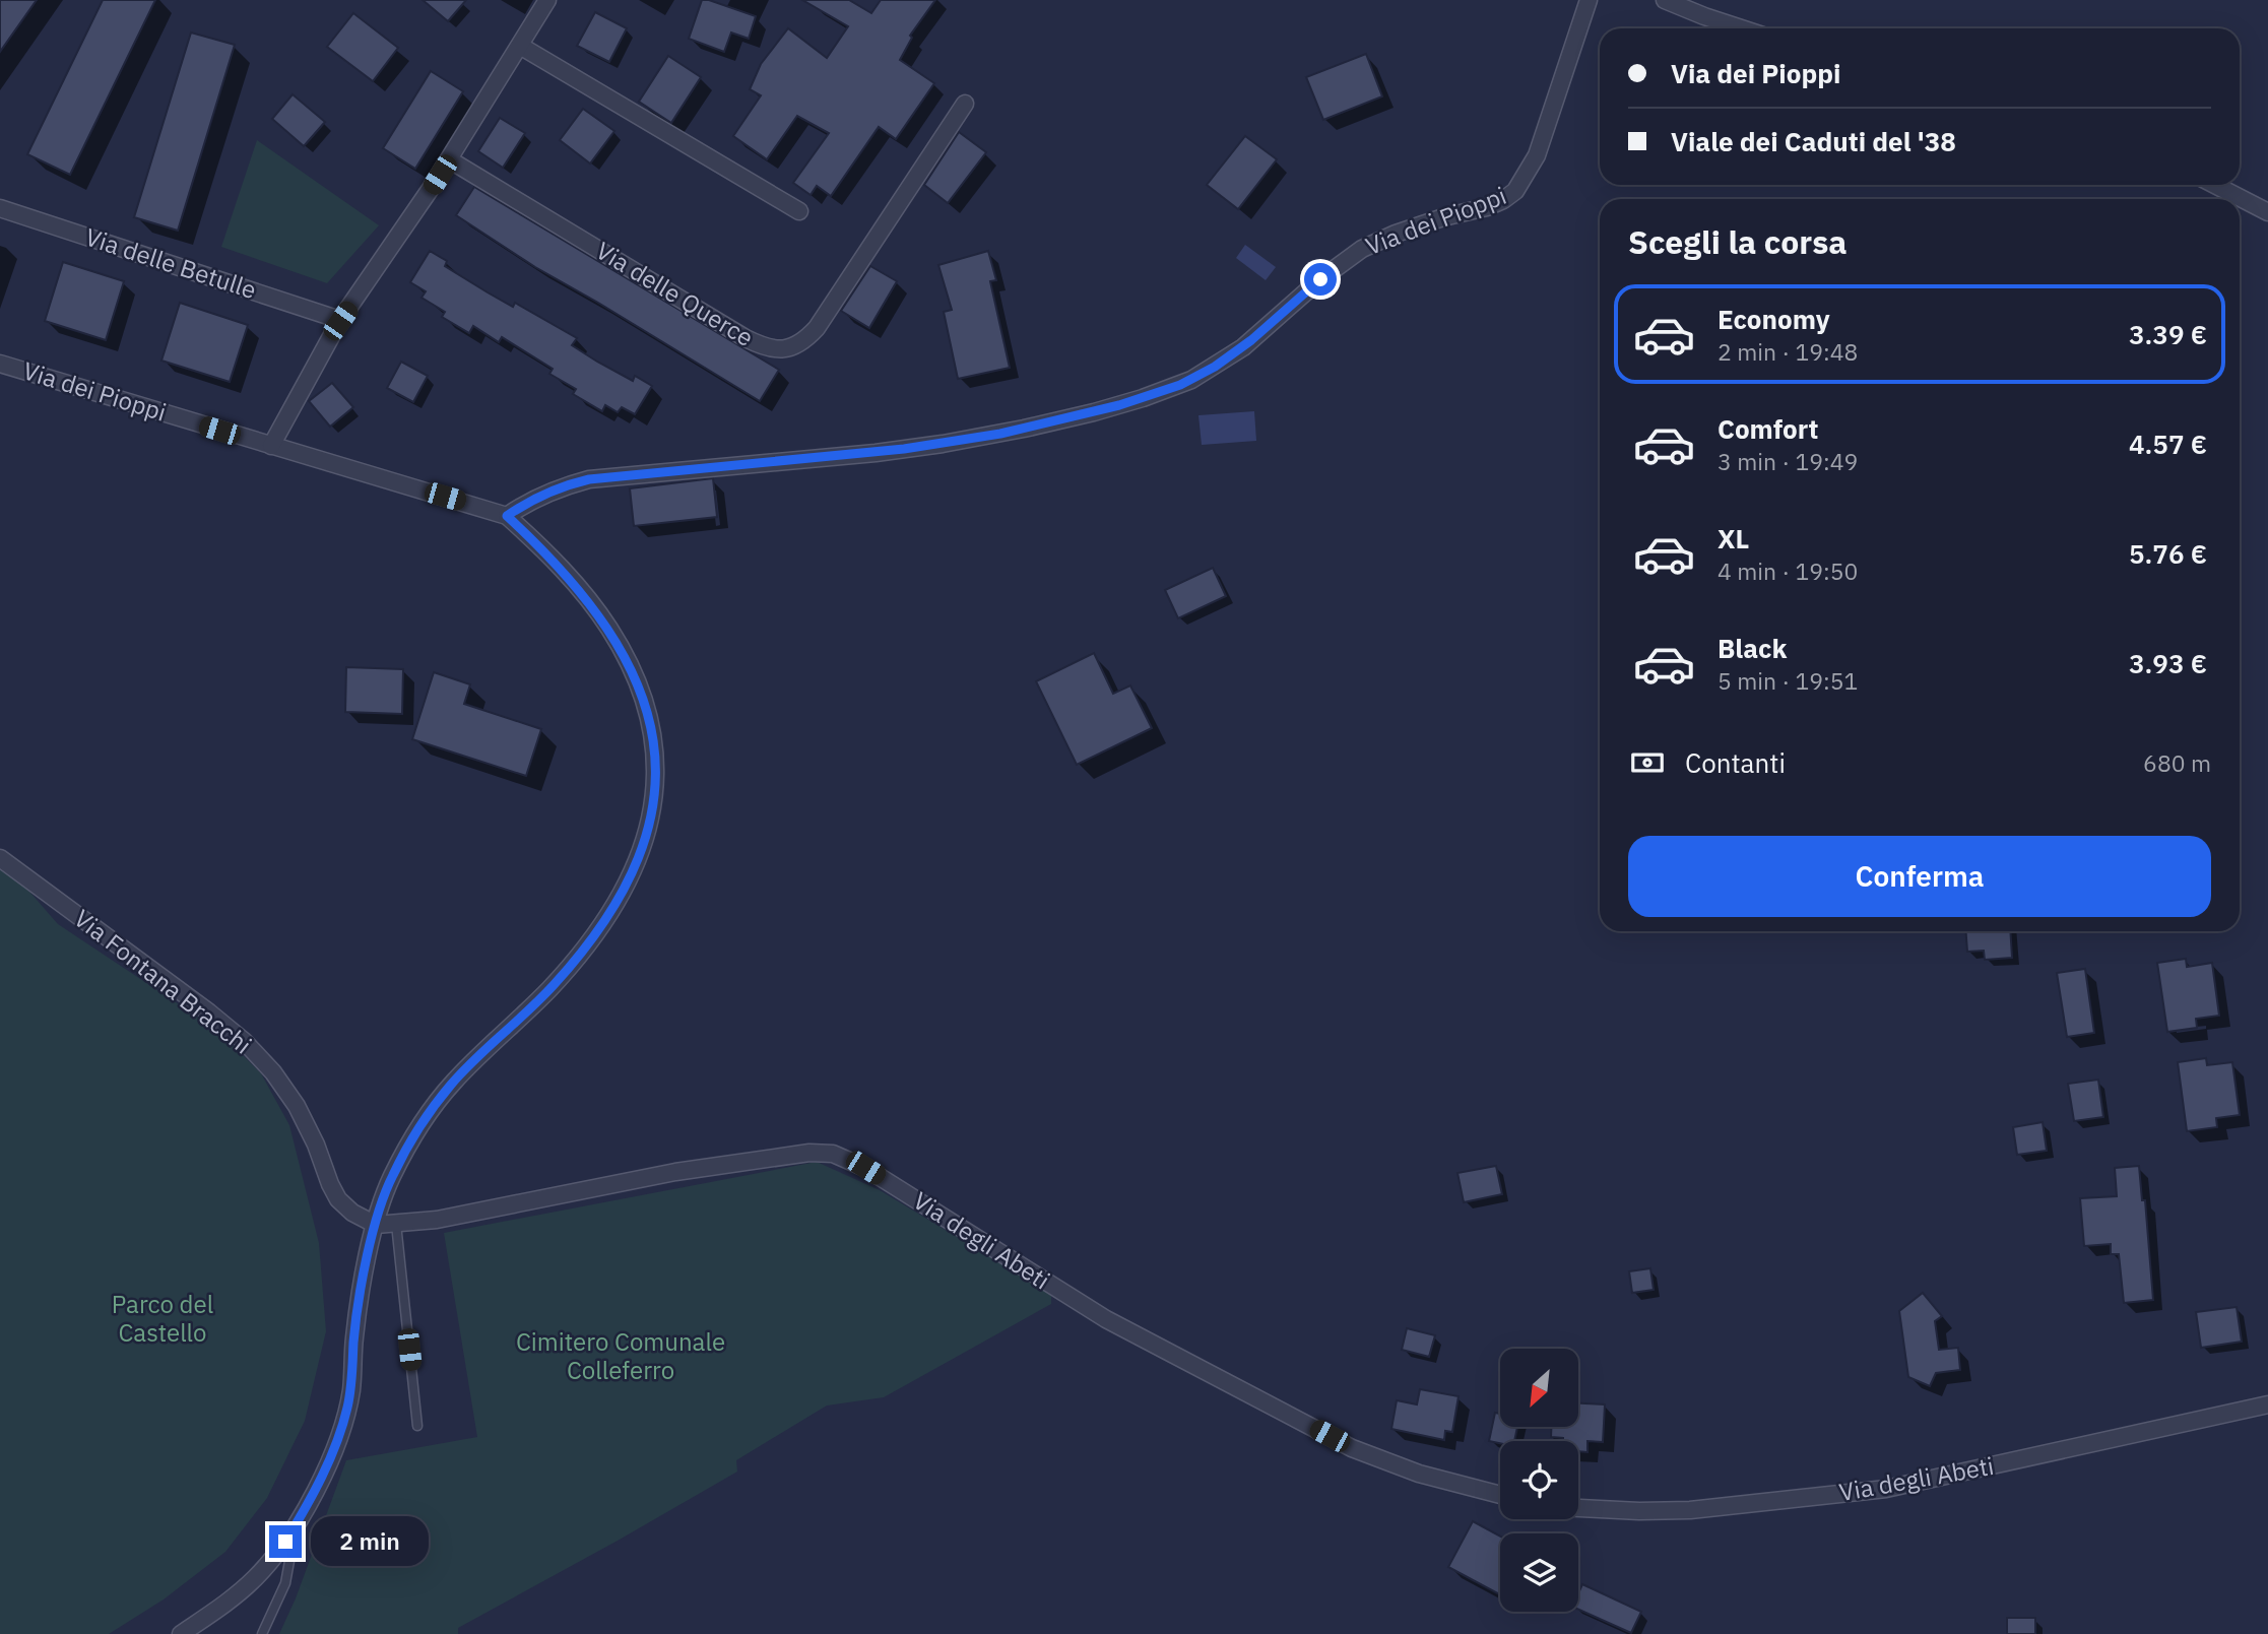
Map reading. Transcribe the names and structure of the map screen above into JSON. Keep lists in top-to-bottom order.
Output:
{
  "streets": {
    "street": [
      "Via dei Pioppi",
      "Via delle Betulle",
      "Via delle Querce",
      "Via Fontana Bracchi",
      "Via degli Abeti"
    ]
  },
  "crossings": [
    ["Via Fontana Bracchi", "Via degli Abeti"]
  ],
  "parks": ["Parco del Castello", "Cimitero Comunale Colleferro"],
  "north": "bottom left",
  "page": {
    "banner": ["Via dei Pioppi", "Viale dei Caduti del '38"],
    "heading": "Scegli la corsa",
    "list": [
      {
        "name": "Economy",
        "note": "2 min · 19:48",
        "value": "3.39 €"
      },
      {
        "name": "Comfort",
        "note": "3 min · 19:49",
        "value": "4.57 €"
      },
      {
        "name": "XL",
        "note": "4 min · 19:50",
        "value": "5.76 €"
      },
      {
        "name": "Black",
        "note": "5 min · 19:51",
        "value": "3.93 €"
      }
    ],
    "pay": ["Contanti", "680 m"],
    "buttons": "Conferma",
    "bubble": "2 min"
  }
}
